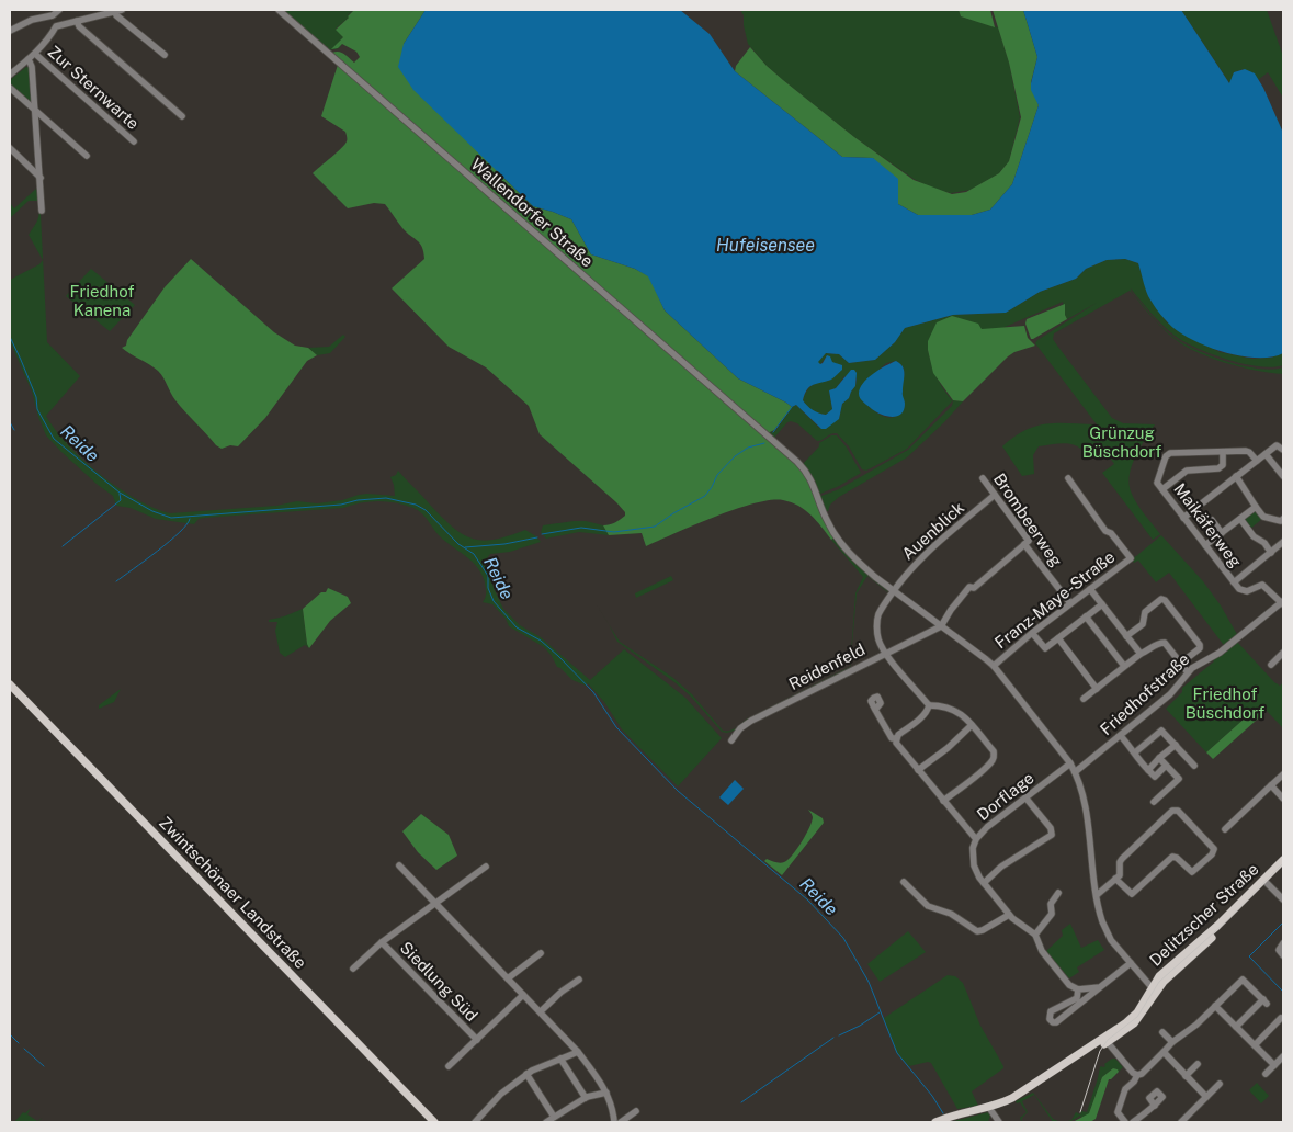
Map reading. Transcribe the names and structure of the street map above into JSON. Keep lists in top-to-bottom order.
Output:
{
  "streets": {
    "main road": ["Zwintschönaer Landstraße", "Delitzscher Straße"],
    "street": [
      "Zur Sternwarte",
      "Wallendorfer Straße",
      "Brombeerweg",
      "Maikäferweg",
      "Auenblick",
      "Franz-Maye-Straße",
      "Reidenfeld",
      "Friedhofstraße",
      "Dorflage",
      "Siedlung Süd"
    ]
  },
  "crossings": [
    ["Wallendorfer Straße", "Auenblick"],
    ["Wallendorfer Straße", "Franz-Maye-Straße"],
    ["Wallendorfer Straße", "Reidenfeld"],
    ["Wallendorfer Straße", "Friedhofstraße"],
    ["Wallendorfer Straße", "Dorflage"],
    ["Wallendorfer Straße", "Delitzscher Straße"],
    ["Brombeerweg", "Auenblick"],
    ["Brombeerweg", "Franz-Maye-Straße"],
    ["Maikäferweg", "Friedhofstraße"],
    ["Auenblick", "Reidenfeld"]
  ],
  "water": ["Hufeisensee", "Reide"],
  "parks": ["Friedhof Kanena", "Grünzug Büschdorf", "Friedhof Büschdorf"]
}
